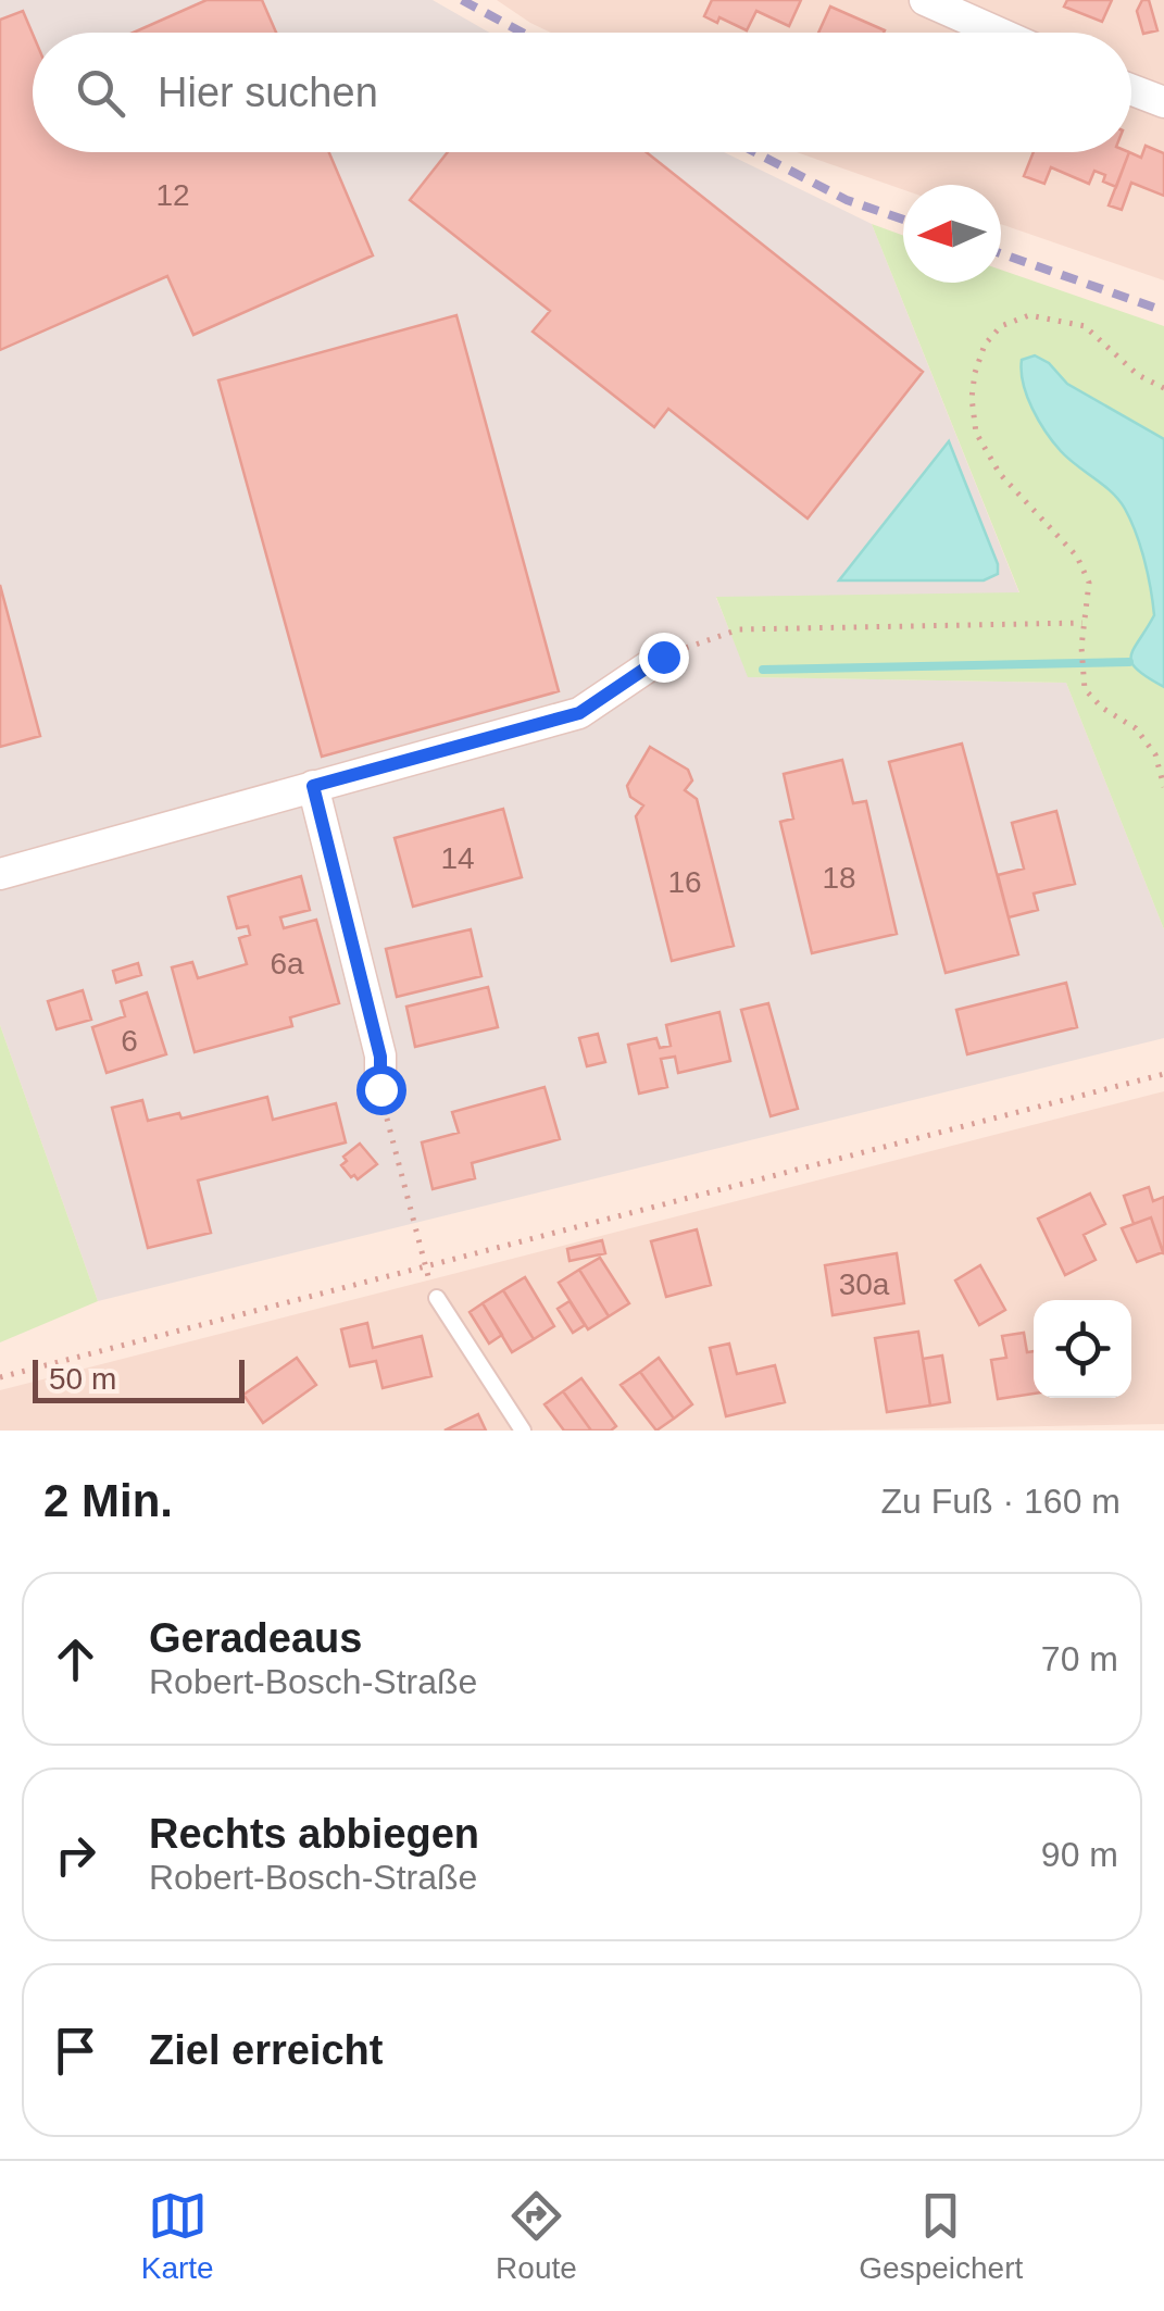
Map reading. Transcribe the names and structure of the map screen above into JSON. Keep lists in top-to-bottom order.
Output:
{
  "house_numbers": [
    "12",
    "14",
    "18",
    "16",
    "6a",
    "6",
    "30a"
  ],
  "scale_bar": "50 m",
  "north": "left",
  "page": {
    "search": "Hier suchen",
    "scale": "50 m",
    "heading": ["2 Min.", "Zu Fuß · 160 m"],
    "list": [
      ["Geradeaus", "Robert-Bosch-Straße", "70 m"],
      ["Rechts abbiegen", "Robert-Bosch-Straße", "90 m"],
      "Ziel erreicht"
    ],
    "nav": ["Karte", "Route", "Gespeichert"]
  }
}
